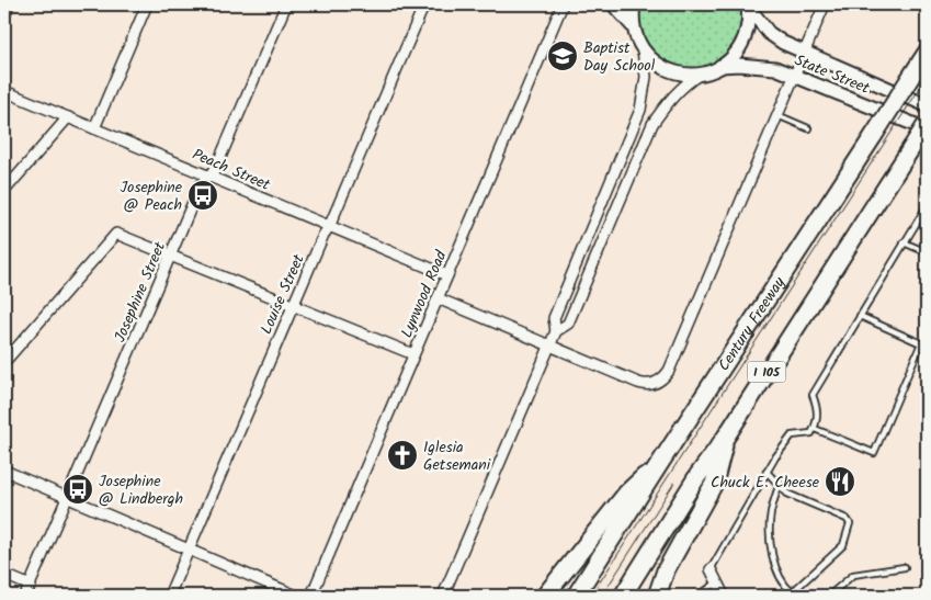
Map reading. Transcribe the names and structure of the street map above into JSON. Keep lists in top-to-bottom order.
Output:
{
  "streets": {
    "highway": ["Century Freeway", "I 105"],
    "main road": ["State Street"],
    "street": [
      "Peach Street",
      "Josephine Street",
      "Louise Street",
      "Lynwood Road"
    ]
  },
  "crossings": [
    ["Peach Street", "Josephine Street"],
    ["Peach Street", "Louise Street"],
    ["Peach Street", "Lynwood Road"]
  ],
  "places": {
    "school or university": ["Baptist Day School"],
    "bus stop": ["Josephine @ Peach", "Josephine @ Lindbergh"],
    "church": ["Iglesia Getsemani"],
    "restaurant": ["Chuck E. Cheese"]
  }
}
